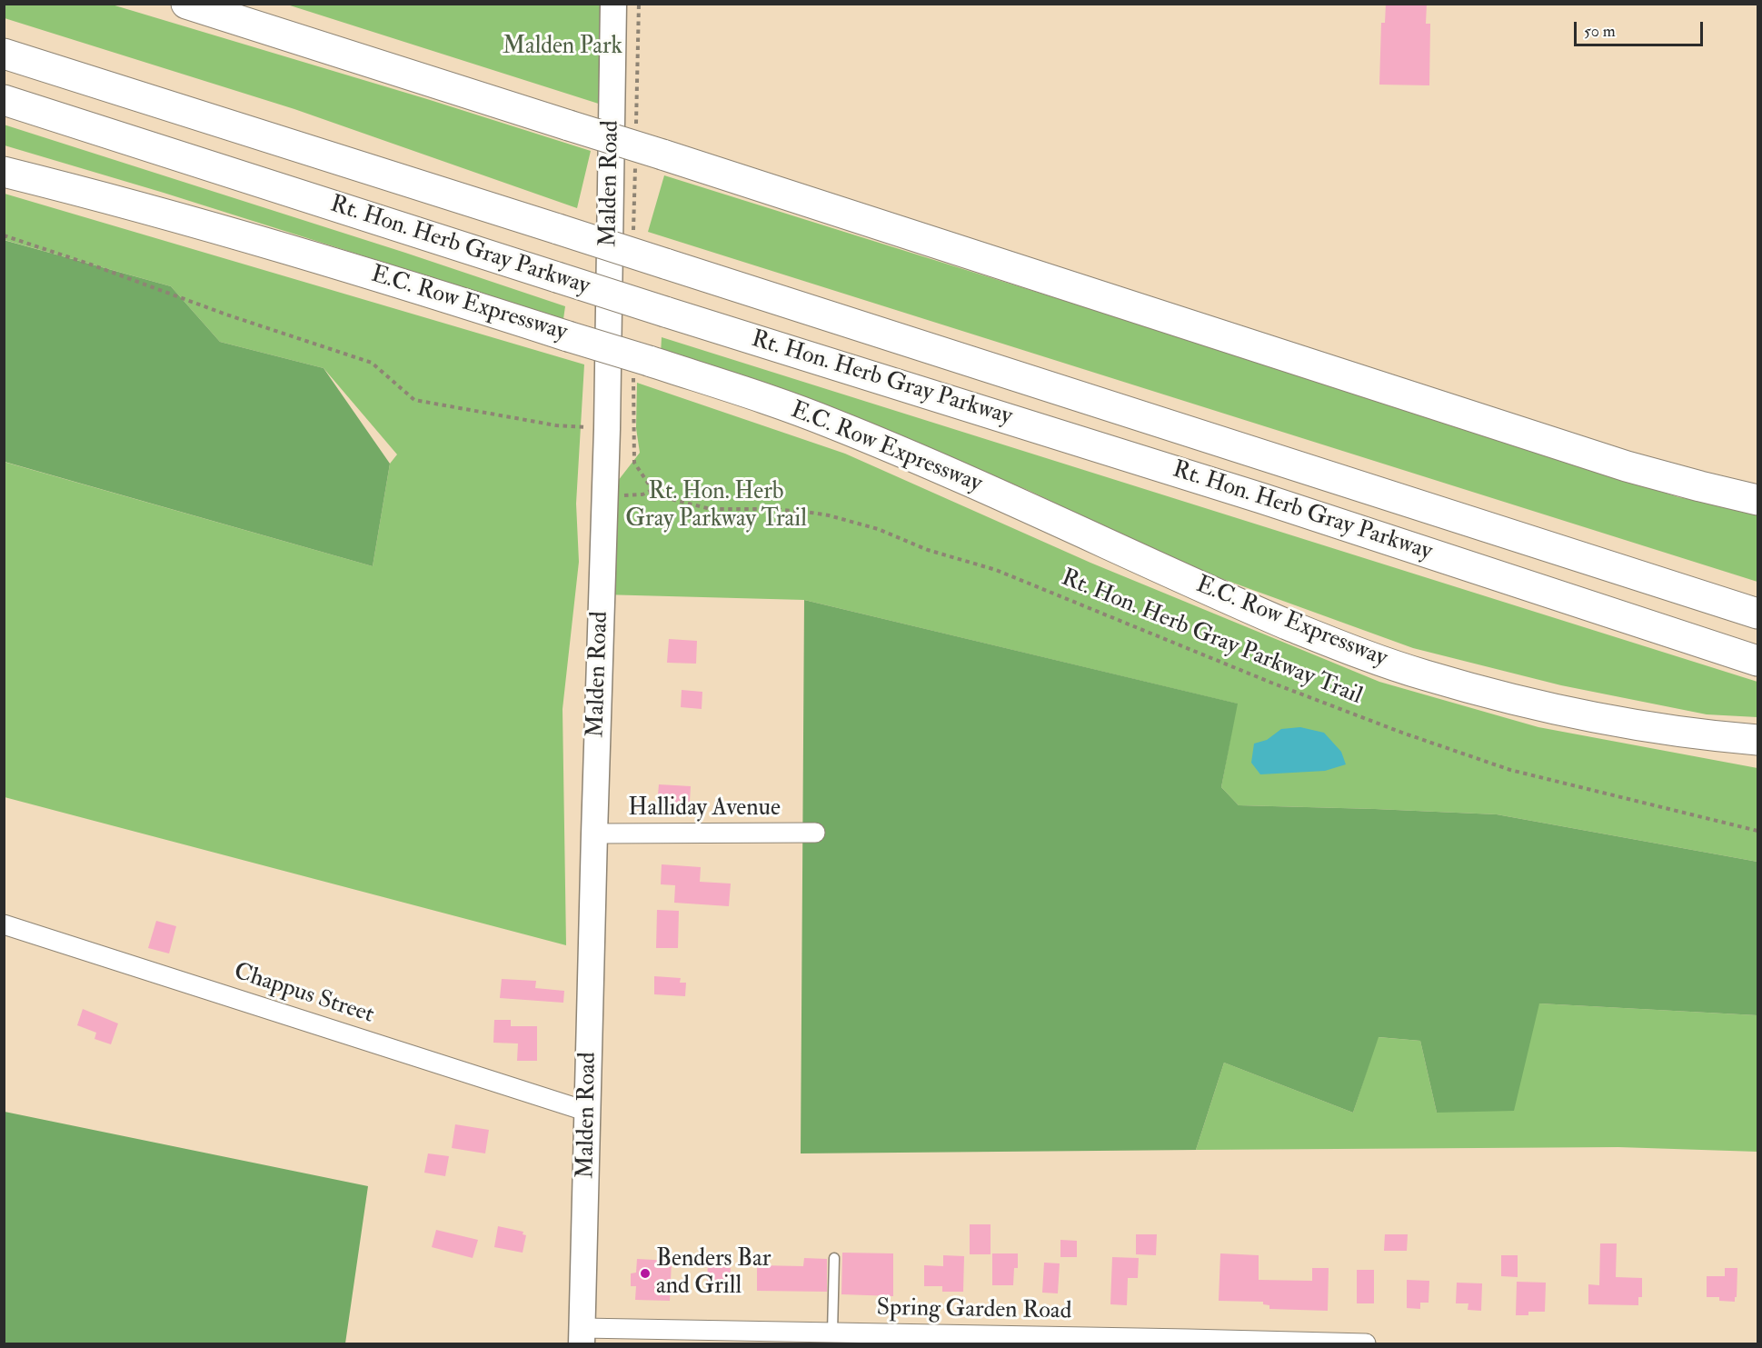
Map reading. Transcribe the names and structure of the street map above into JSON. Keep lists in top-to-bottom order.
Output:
{
  "streets": {
    "highway": ["Rt. Hon. Herb Gray Parkway", "E.C. Row Expressway"],
    "main road": ["Malden Road"],
    "street": ["Halliday Avenue", "Chappus Street", "Spring Garden Road"],
    "path": ["Rt. Hon. Herb Gray Parkway Trail"]
  },
  "crossings": [
    ["Malden Road", "Rt. Hon. Herb Gray Parkway Trail"],
    ["Malden Road", "Halliday Avenue"],
    ["Malden Road", "Chappus Street"],
    ["Malden Road", "Spring Garden Road"]
  ],
  "parks": ["Malden Park", "Rt. Hon. Herb Gray Parkway Trail"],
  "places": ["Benders Bar and Grill"],
  "scale_bar": "50 m"
}
